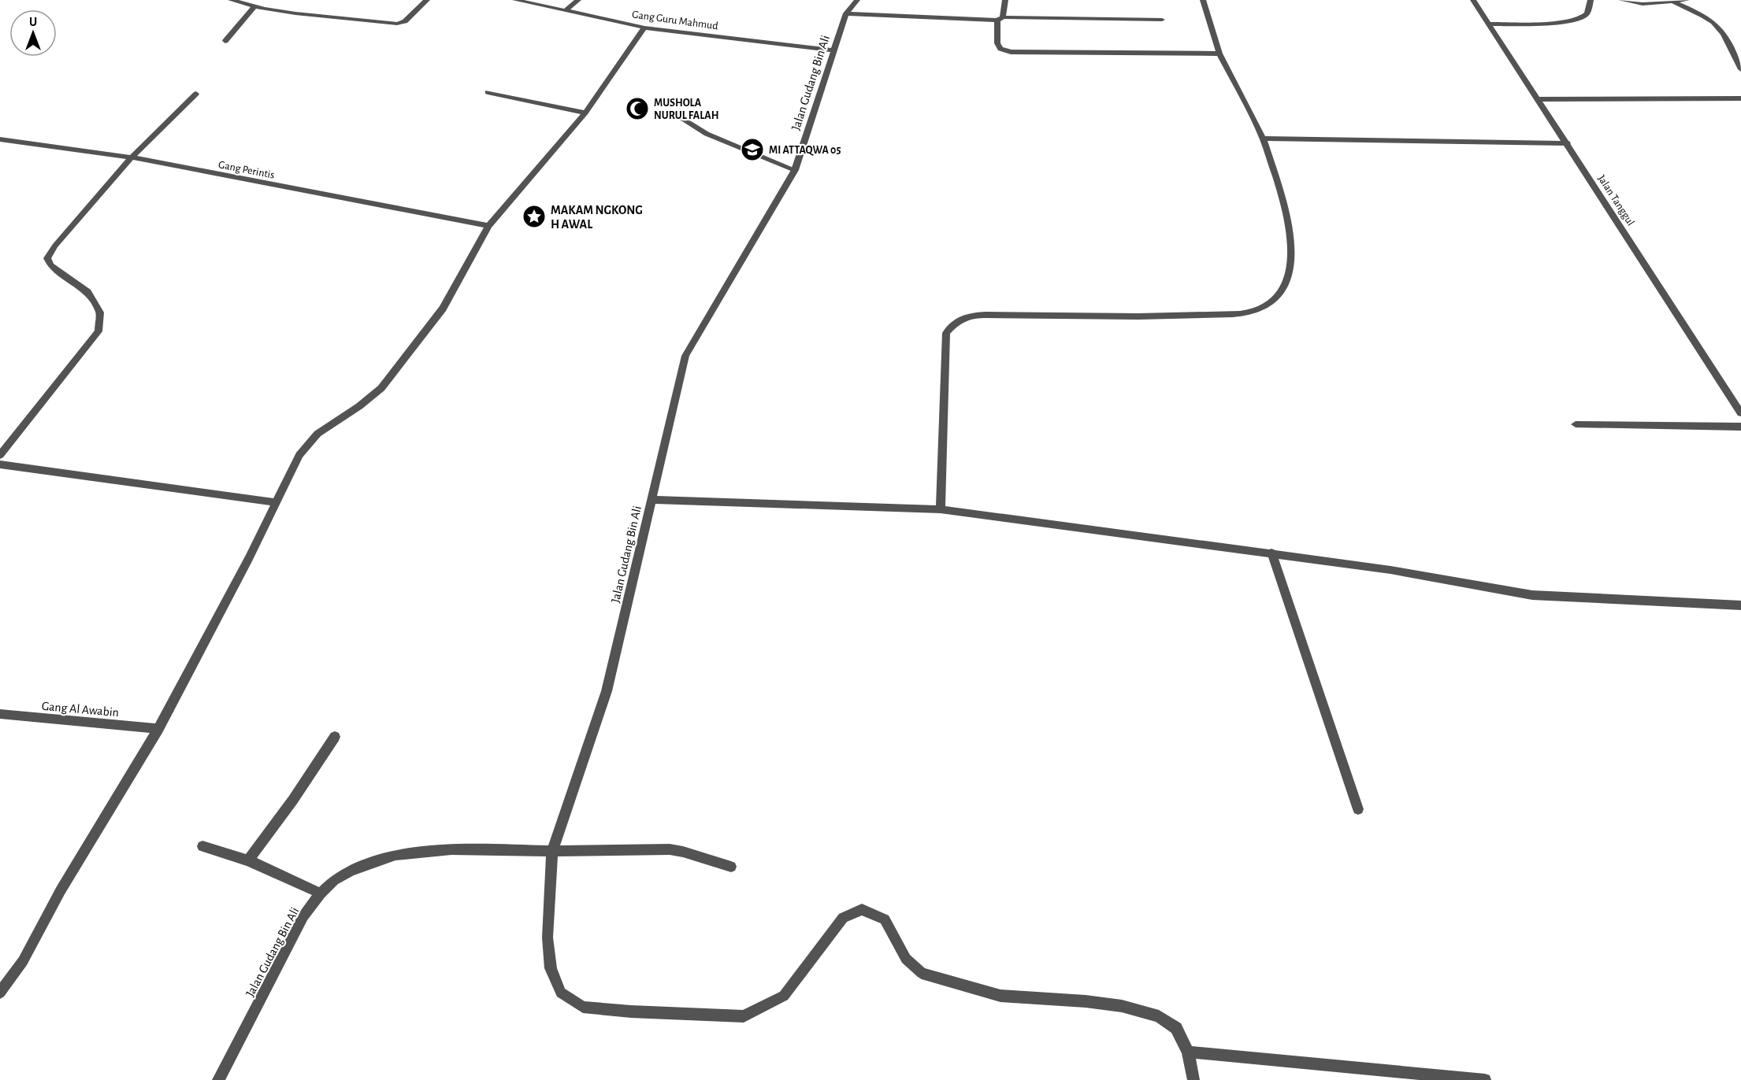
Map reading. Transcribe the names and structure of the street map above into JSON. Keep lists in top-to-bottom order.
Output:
{
  "streets": {
    "street": [
      "Gang Guru Mahmud",
      "Jalan Gudang Bin Ali",
      "Gang Perintis",
      "Jalan Tanggul",
      "Gang Al Awabin"
    ]
  },
  "crossings": [
    ["Gang Guru Mahmud", "Jalan Gudang Bin Ali"]
  ],
  "places": {
    "mosque": ["MUSHOLA NURUL FALAH"],
    "school or university": ["MI ATTAQWA 05"],
    "place": ["MAKAM NGKONG H AWAL"]
  },
  "north": "top"
}
